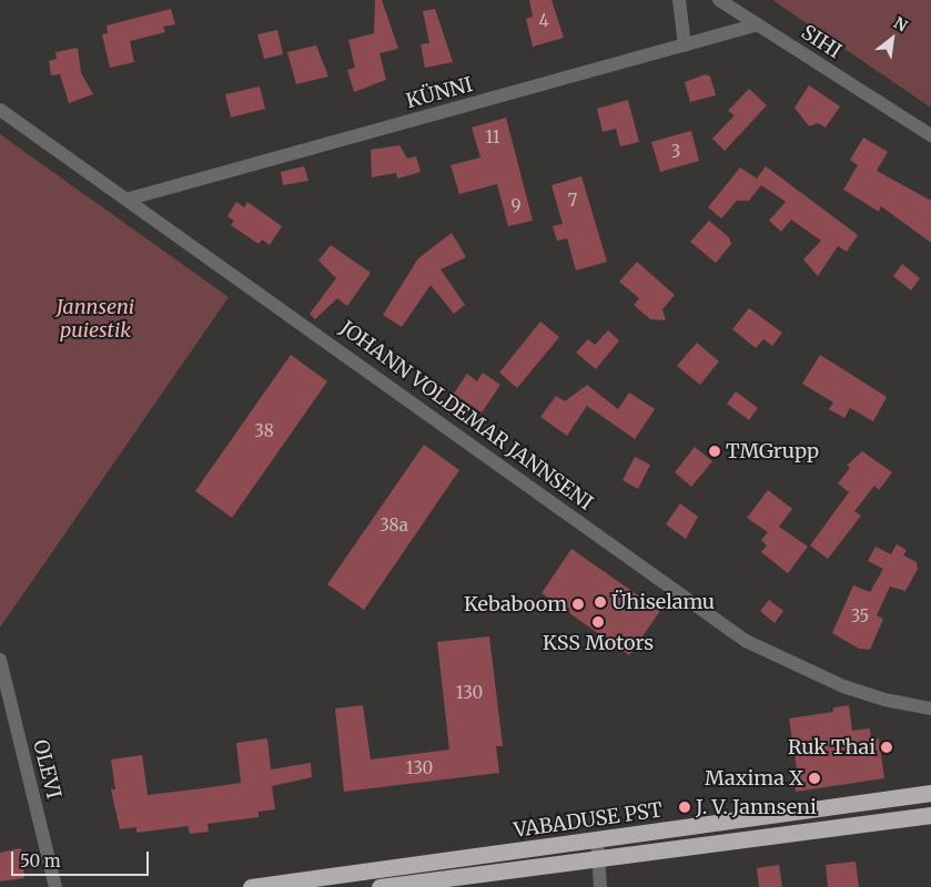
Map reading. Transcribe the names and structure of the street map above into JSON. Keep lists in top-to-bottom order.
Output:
{
  "streets": {
    "highway": ["VABADUSE PST"],
    "street": [
      "SIHI",
      "KÜNNI",
      "JOHANN VOLDEMAR JANNSENI",
      "OLEVI"
    ]
  },
  "crossings": [
    ["SIHI", "KÜNNI"],
    ["KÜNNI", "JOHANN VOLDEMAR JANNSENI"]
  ],
  "parks": ["Jannseni puiestik"],
  "places": [
    "TMGrupp",
    "Ühiselamu",
    "Kebaboom",
    "KSS Motors",
    "Ruk Thai",
    "Maxima X",
    "J. V. Jannseni"
  ],
  "house_numbers": [
    "4",
    "11",
    "3",
    "7",
    "9",
    "38",
    "38a",
    "35",
    "130",
    "130"
  ],
  "scale_bar": "50 m",
  "north": "top right"
}
